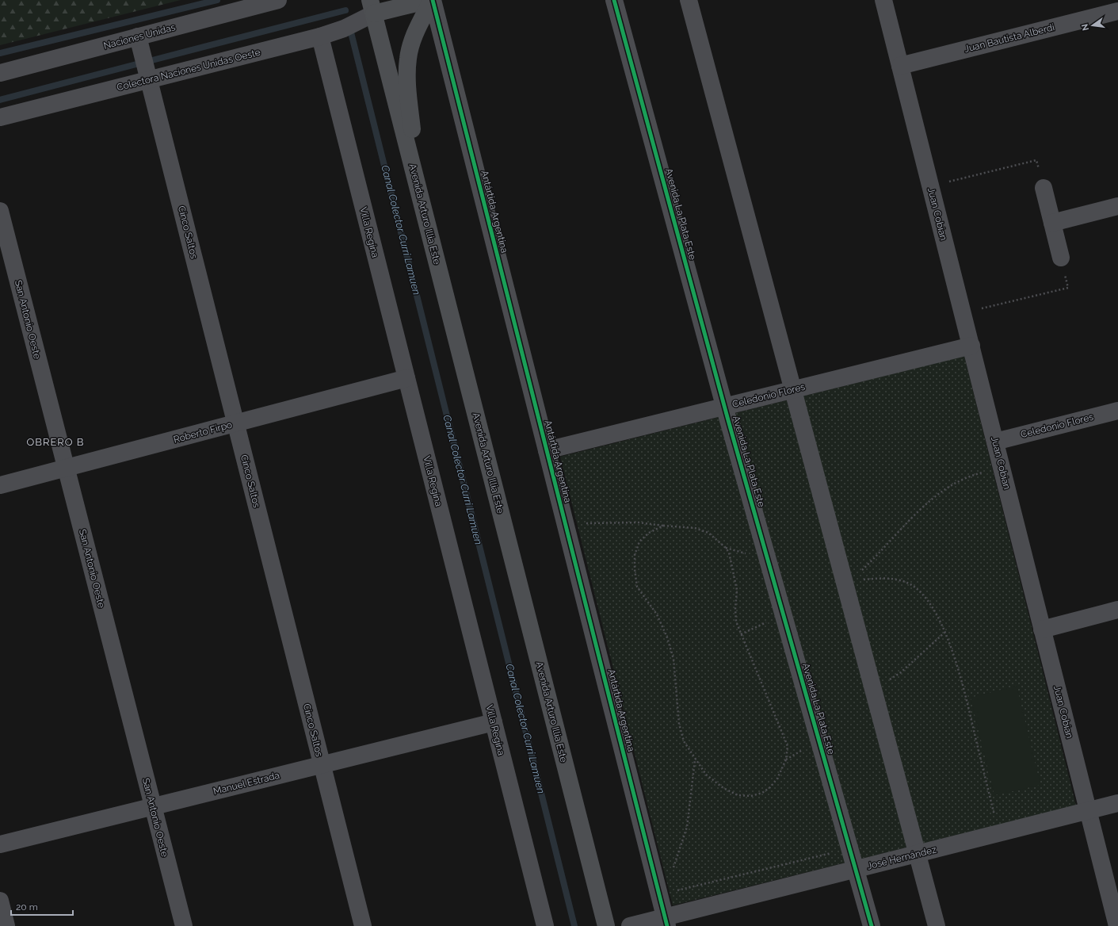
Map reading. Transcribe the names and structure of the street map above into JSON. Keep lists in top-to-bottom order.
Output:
{
  "streets": {
    "main road": ["Avenida Arturo Illia Este"],
    "street": [
      "Naciones Unidas",
      "Juan Bautista Alberdi",
      "Colectora Naciones Unidas Oeste",
      "Antártida Argentina",
      "Avenida La Plata Este",
      "Juan Cobian",
      "Cinco Saltos",
      "Villa Regina",
      "San Antonio Oeste",
      "Celedonio Flores",
      "Roberto Firpo",
      "Manuel Estrada",
      "José Hernández"
    ]
  },
  "crossings": [
    ["Naciones Unidas", "Cinco Saltos"],
    ["Juan Bautista Alberdi", "Juan Cobian"],
    ["Colectora Naciones Unidas Oeste", "Avenida Arturo Illia Este"],
    ["Colectora Naciones Unidas Oeste", "Cinco Saltos"],
    ["Colectora Naciones Unidas Oeste", "Villa Regina"],
    ["Antártida Argentina", "Celedonio Flores"],
    ["Antártida Argentina", "José Hernández"],
    ["Avenida La Plata Este", "Celedonio Flores"],
    ["Avenida La Plata Este", "José Hernández"],
    ["Juan Cobian", "Celedonio Flores"],
    ["Juan Cobian", "José Hernández"],
    ["Cinco Saltos", "Roberto Firpo"],
    ["Cinco Saltos", "Manuel Estrada"],
    ["Villa Regina", "Roberto Firpo"],
    ["Villa Regina", "Manuel Estrada"],
    ["San Antonio Oeste", "Roberto Firpo"],
    ["San Antonio Oeste", "Manuel Estrada"]
  ],
  "districts": ["OBRERO B"],
  "water": ["Canal Colector Curri Lamuen"],
  "scale_bar": "20 m",
  "north": "left"
}
